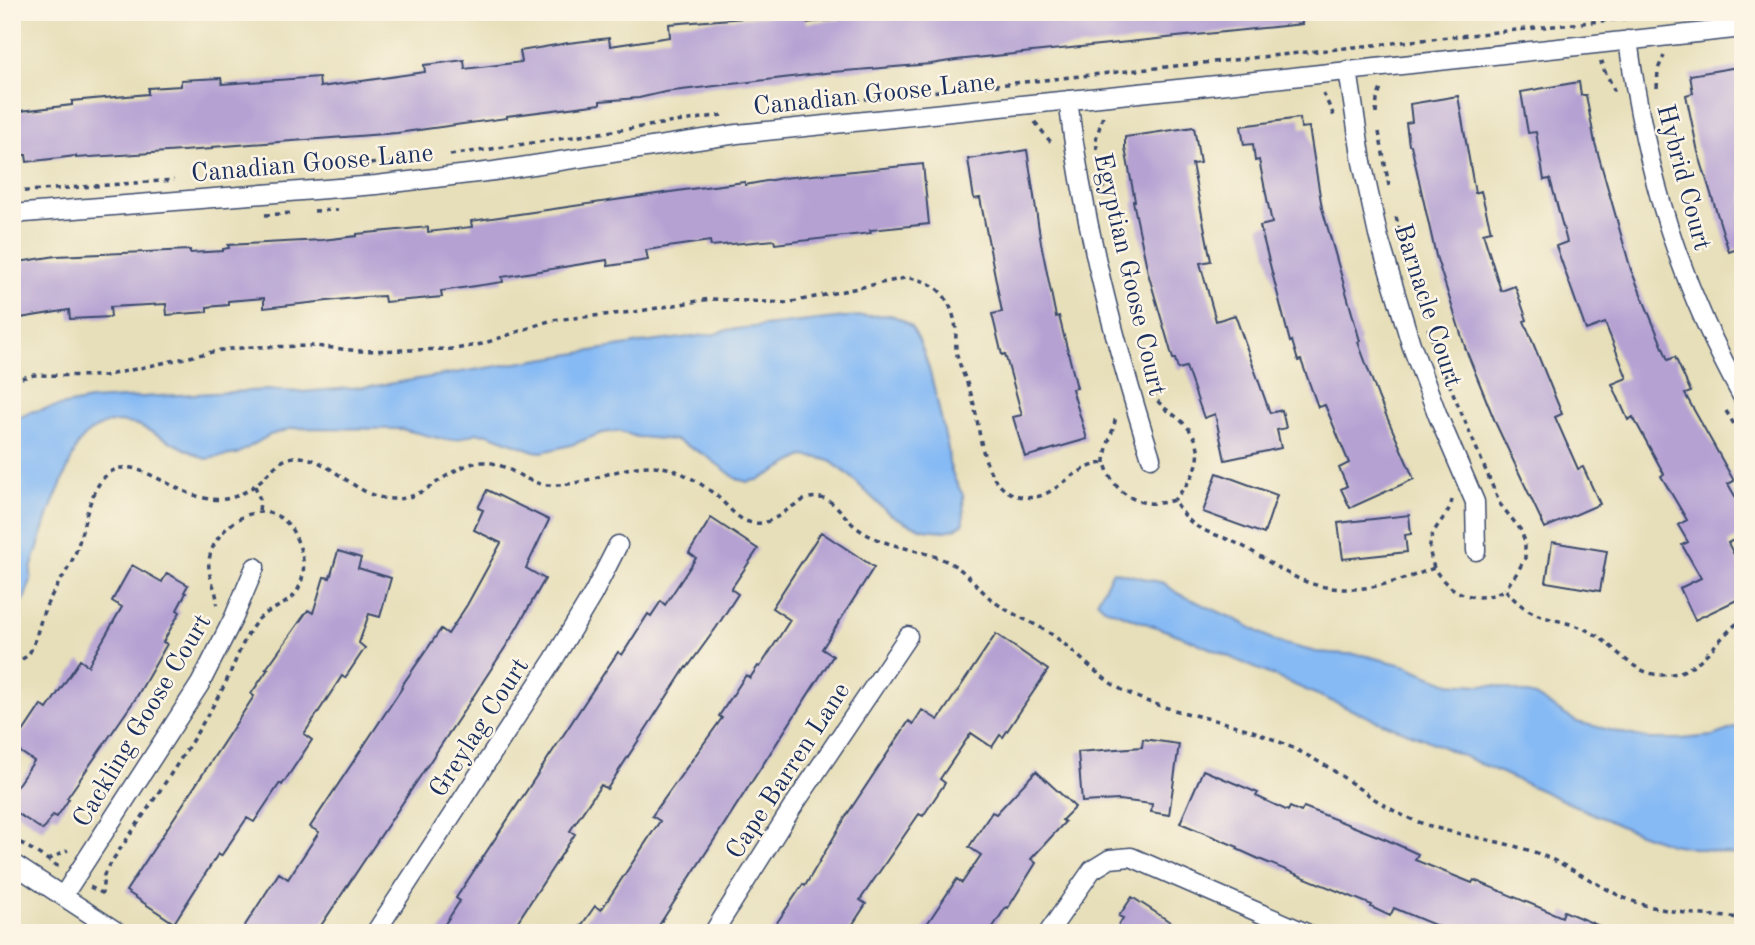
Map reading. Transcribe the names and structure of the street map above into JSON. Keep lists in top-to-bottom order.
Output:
{
  "streets": {
    "street": [
      "Canadian Goose Lane",
      "Hybrid Court",
      "Egyptian Goose Court",
      "Barnacle Court",
      "Cackling Goose Court",
      "Greylag Court",
      "Cape Barren Lane"
    ]
  },
  "crossings": [
    ["Canadian Goose Lane", "Hybrid Court"],
    ["Canadian Goose Lane", "Egyptian Goose Court"],
    ["Canadian Goose Lane", "Barnacle Court"]
  ]
}
